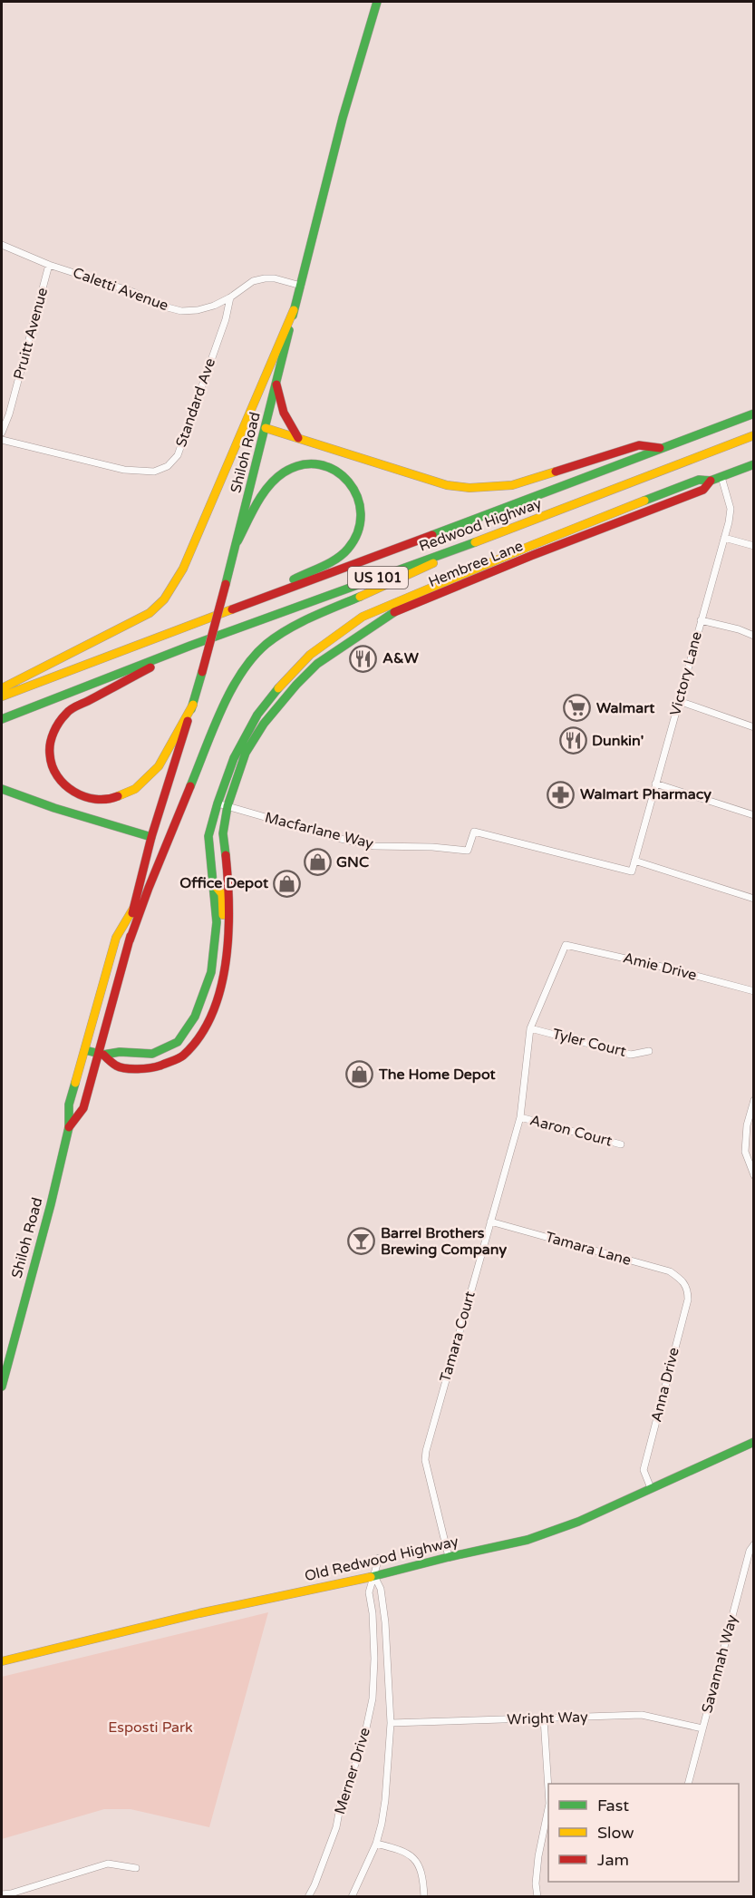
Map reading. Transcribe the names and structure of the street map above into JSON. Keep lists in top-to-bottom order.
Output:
{
  "streets": {
    "main road": [
      "Shiloh Road",
      "Redwood Highway",
      "Hembree Lane",
      "US 101",
      "Old Redwood Highway"
    ],
    "street": [
      "Caletti Avenue",
      "Pruitt Avenue",
      "Standard Ave",
      "Victory Lane",
      "Macfarlane Way",
      "Amie Drive",
      "Tyler Court",
      "Aaron Court",
      "Tamara Lane",
      "Tamara Court",
      "Anna Drive",
      "Savannah Way",
      "Wright Way",
      "Merner Drive"
    ]
  },
  "crossings": [
    ["Caletti Avenue", "Pruitt Avenue"],
    ["Caletti Avenue", "Standard Ave"],
    ["Caletti Avenue", "Shiloh Road"],
    ["Shiloh Road", "Hembree Lane"],
    ["Hembree Lane", "Victory Lane"],
    ["Hembree Lane", "Macfarlane Way"],
    ["Victory Lane", "Macfarlane Way"],
    ["Amie Drive", "Tamara Court"],
    ["Tyler Court", "Tamara Court"],
    ["Aaron Court", "Tamara Court"],
    ["Tamara Lane", "Tamara Court"],
    ["Tamara Lane", "Anna Drive"],
    ["Tamara Court", "Old Redwood Highway"],
    ["Anna Drive", "Old Redwood Highway"],
    ["Old Redwood Highway", "Merner Drive"],
    ["Savannah Way", "Wright Way"],
    ["Wright Way", "Merner Drive"]
  ],
  "parks": ["Esposti Park"],
  "places": {
    "restaurant": ["A&W", "Dunkin'"],
    "supermarket": ["Walmart"],
    "pharmacy": ["Walmart Pharmacy"],
    "shop": ["GNC", "Office Depot", "The Home Depot"],
    "bar": ["Barrel Brothers Brewing Company"]
  },
  "legend": ["Fast", "Slow", "Jam"]
}
